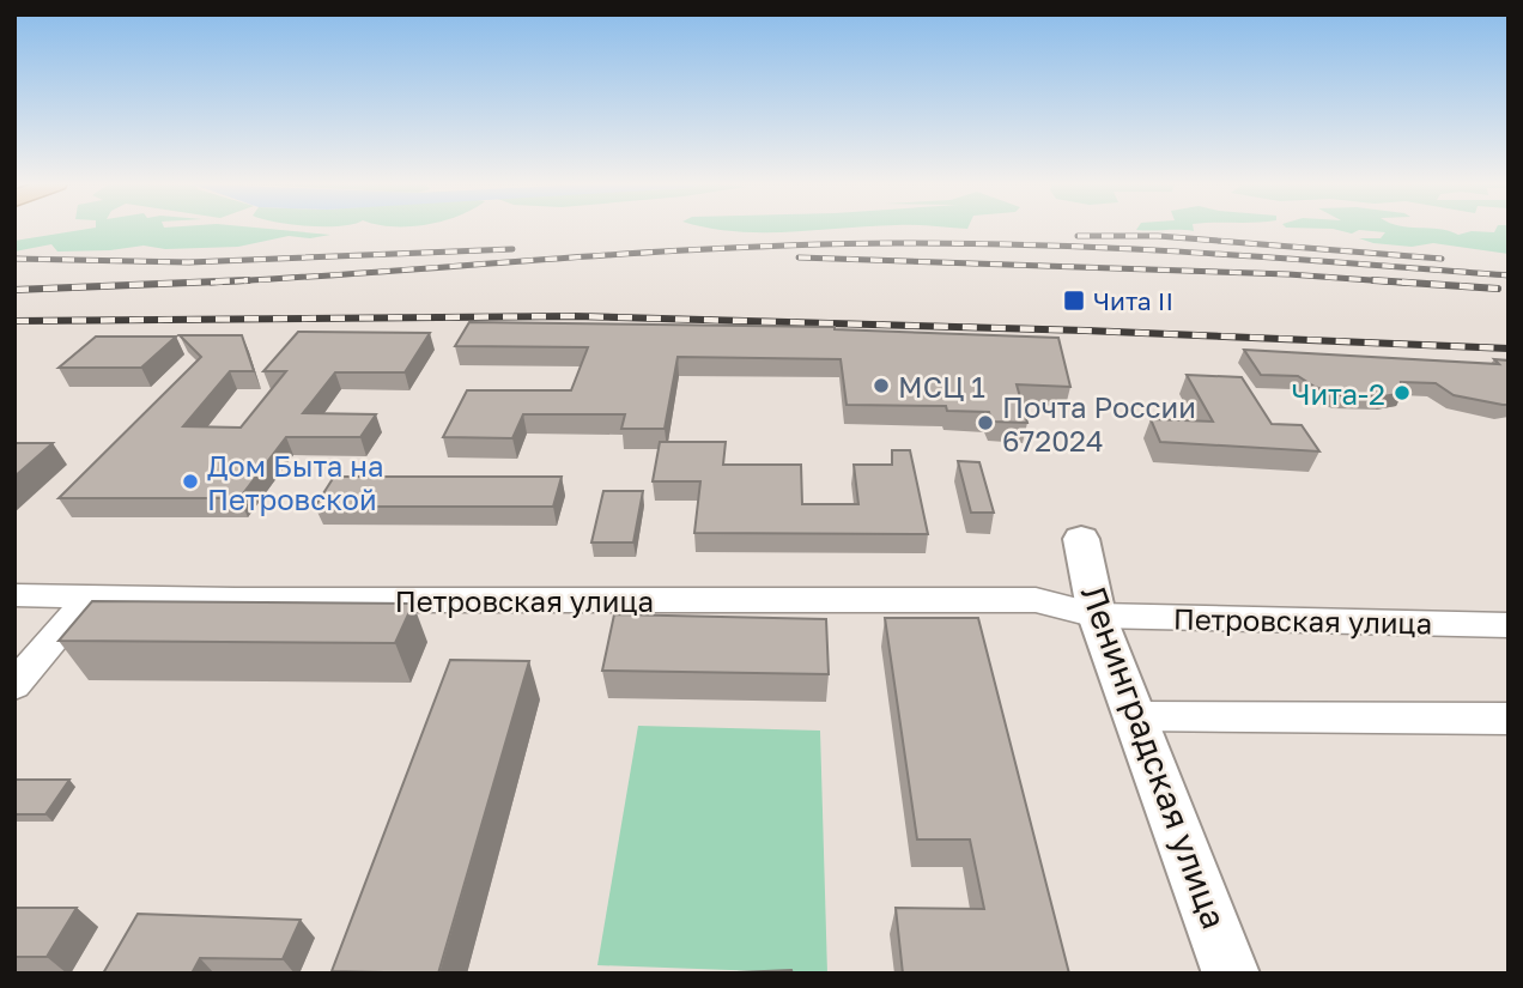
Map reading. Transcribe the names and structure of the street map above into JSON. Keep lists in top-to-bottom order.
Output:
{
  "streets": {
    "street": ["Петровская улица", "Ленинградская улица"]
  },
  "crossings": [
    ["Петровская улица", "Ленинградская улица"]
  ],
  "places": {
    "transit": ["Чита II"],
    "other": [
      "МСЦ 1",
      "Чита-2",
      "Почта России 672024",
      "Дом Быта на Петровской"
    ]
  }
}
